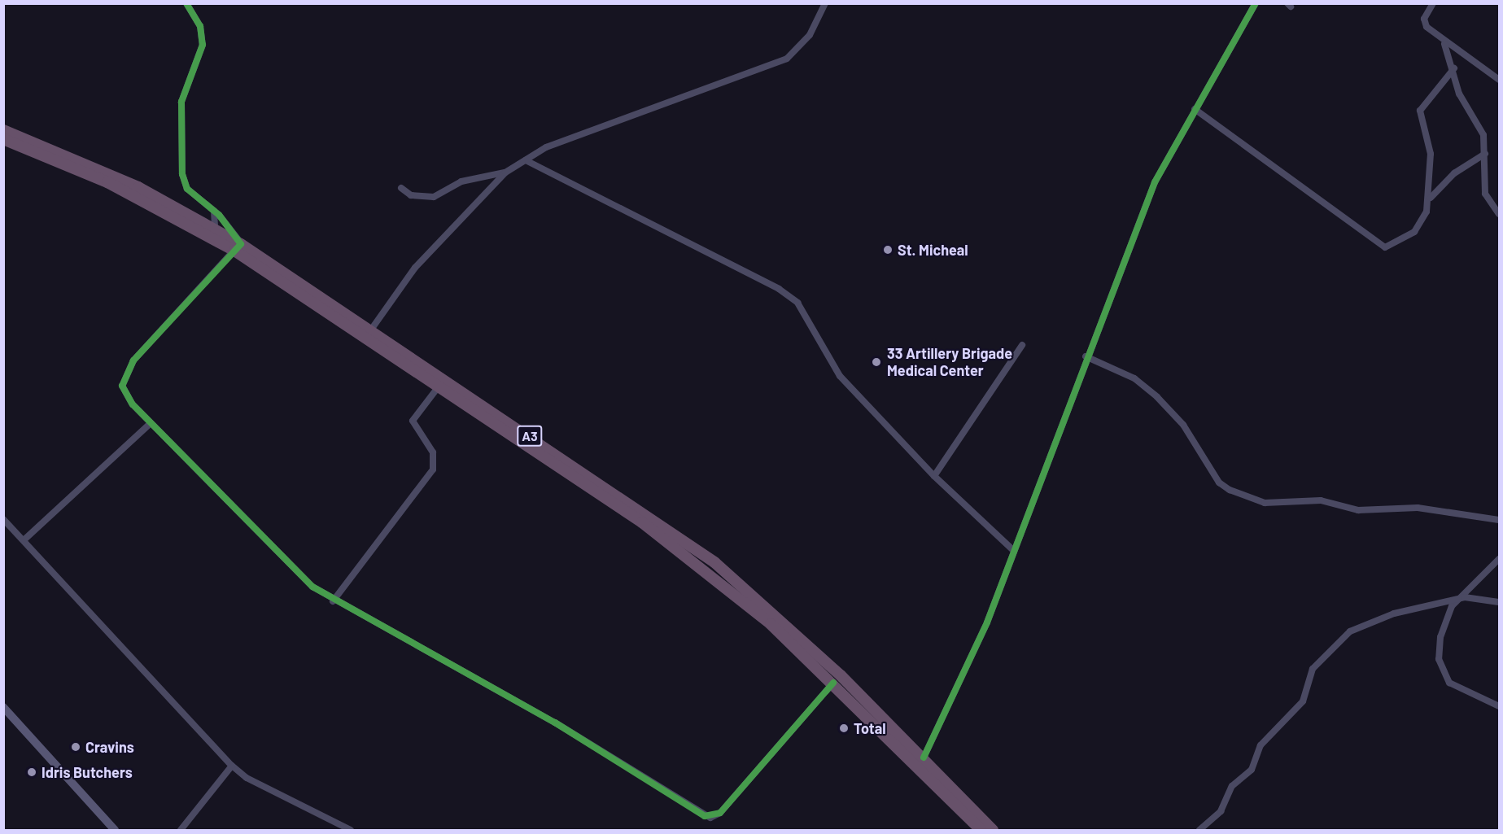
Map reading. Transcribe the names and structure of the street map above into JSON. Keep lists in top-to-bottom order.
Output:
{
  "streets": {
    "highway": ["A3"]
  },
  "places": [
    "St. Micheal",
    "33 Artillery Brigade Medical Center",
    "Total",
    "Cravins",
    "Idris Butchers"
  ]
}
